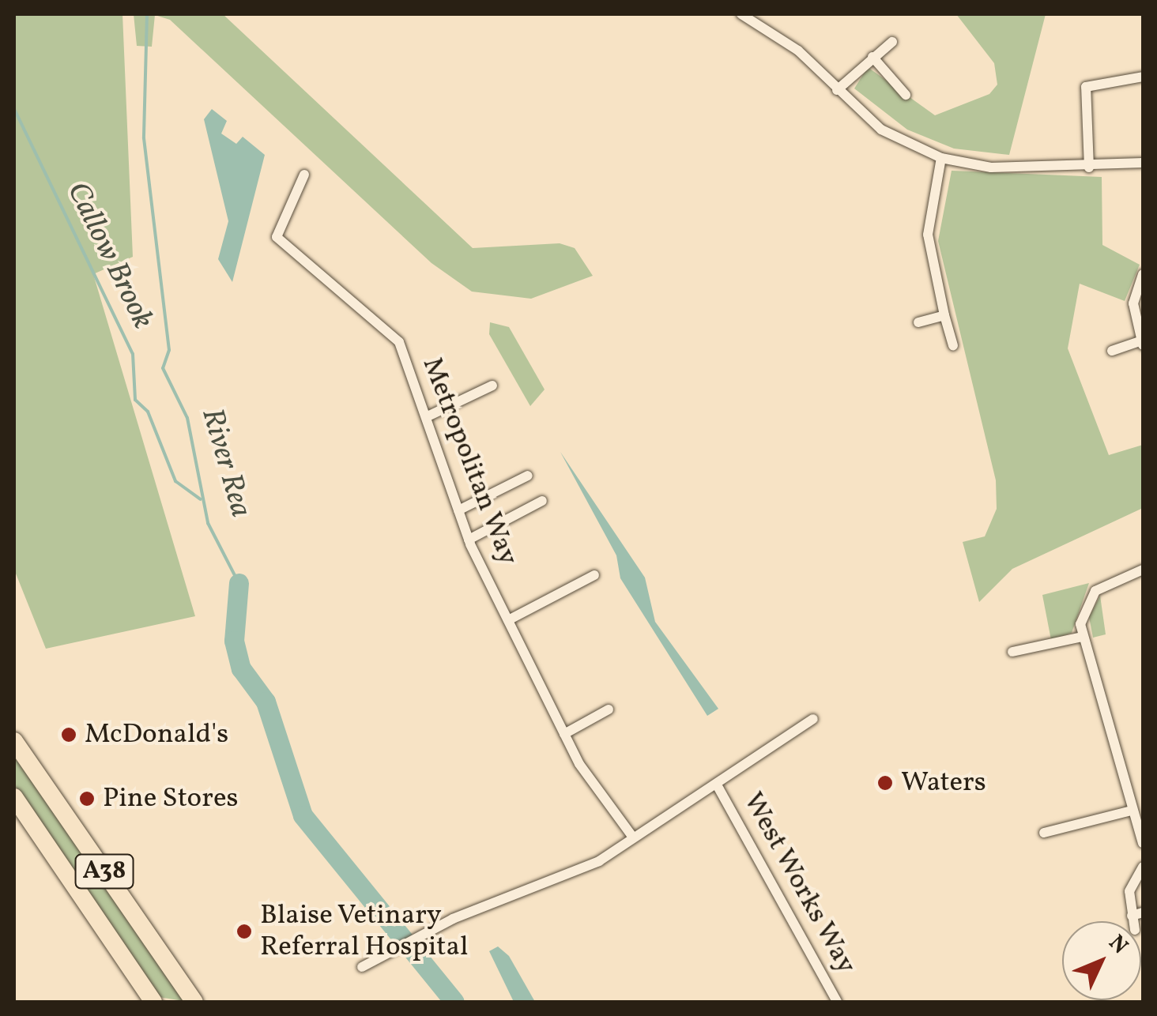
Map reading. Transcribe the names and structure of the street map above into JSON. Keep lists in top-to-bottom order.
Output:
{
  "streets": {
    "highway": ["A38"],
    "street": ["Metropolitan Way", "West Works Way"]
  },
  "crossings": [
    ["Metropolitan Way", "West Works Way"]
  ],
  "water": ["Callow Brook", "River Rea"],
  "places": [
    "McDonald's",
    "Waters",
    "Pine Stores",
    "Blaise Vetinary Referral Hospital"
  ],
  "north": "top right"
}
